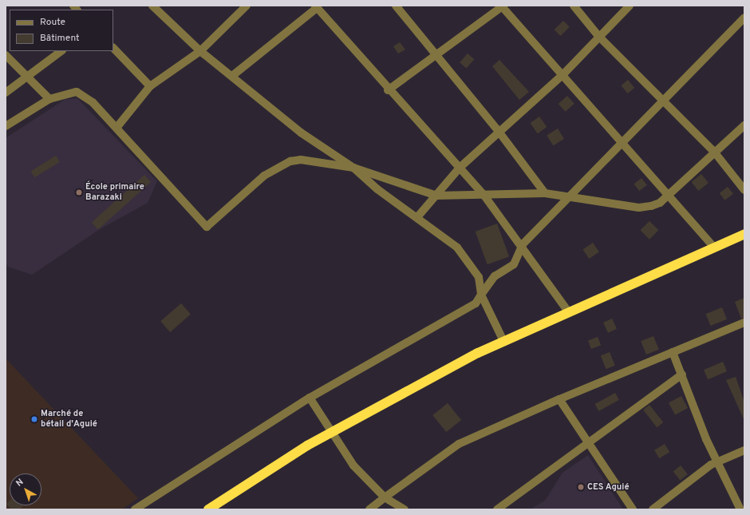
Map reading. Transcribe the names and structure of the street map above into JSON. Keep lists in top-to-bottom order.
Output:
{
  "places": ["École primaire Barazaki", "Marché de bétail d'Aguié", "CES Aguié"],
  "legend": ["Route", "Bâtiment"],
  "north": "top left"
}
